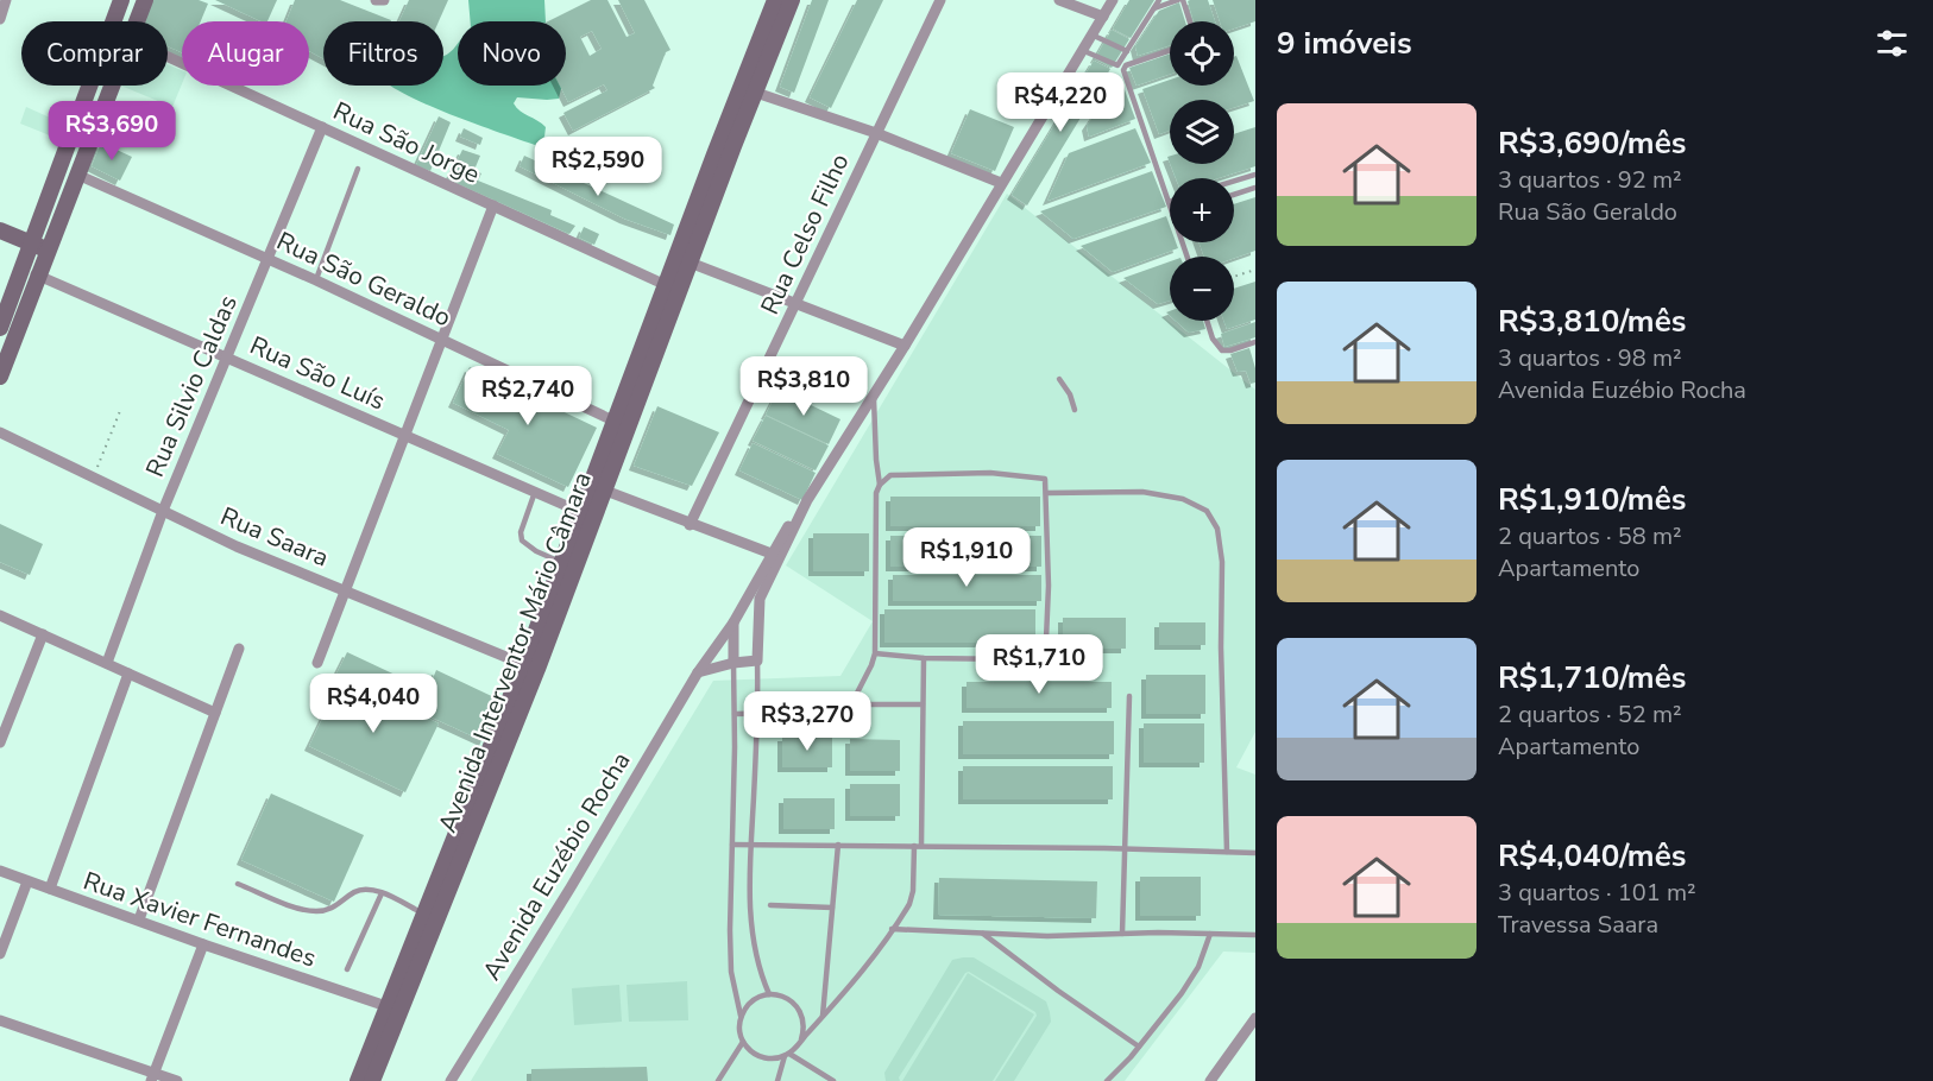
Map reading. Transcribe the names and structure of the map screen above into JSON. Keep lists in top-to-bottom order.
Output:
{
  "streets": {
    "main road": ["Avenida Interventor Mário Câmara"],
    "street": [
      "Rua São Jorge",
      "Rua Celso Filho",
      "Rua São Geraldo",
      "Rua São Luís",
      "Rua Silvio Caldas",
      "Rua Saara",
      "Avenida Euzébio Rocha",
      "Rua Xavier Fernandes"
    ]
  },
  "crossings": [
    ["Rua São Jorge", "Rua Silvio Caldas"],
    ["Rua São Jorge", "Avenida Interventor Mário Câmara"],
    ["Rua São Geraldo", "Rua Silvio Caldas"],
    ["Rua São Geraldo", "Avenida Interventor Mário Câmara"],
    ["Rua São Luís", "Rua Silvio Caldas"],
    ["Rua São Luís", "Avenida Interventor Mário Câmara"],
    ["Rua Silvio Caldas", "Rua Saara"],
    ["Rua Saara", "Avenida Interventor Mário Câmara"],
    ["Avenida Interventor Mário Câmara", "Rua Xavier Fernandes"]
  ],
  "page": {
    "heading": "9 imóveis",
    "map_buttons": ["+", "−"],
    "chip": [
      "Comprar",
      "Alugar",
      "Filtros",
      "Novo"
    ],
    "price": [
      "R$4,220",
      "R$3,690",
      "R$2,590",
      "R$3,810",
      "R$2,740",
      "R$1,910",
      "R$1,710",
      "R$4,040",
      "R$3,270"
    ],
    "list": [
      {
        "name": "R$3,690/mês",
        "note": "3 quartos · 92 m² · Rua São Geraldo"
      },
      {
        "name": "R$3,810/mês",
        "note": "3 quartos · 98 m² · Avenida Euzébio Rocha"
      },
      {
        "name": "R$1,910/mês",
        "note": "2 quartos · 58 m² · Apartamento"
      },
      {
        "name": "R$1,710/mês",
        "note": "2 quartos · 52 m² · Apartamento"
      },
      {
        "name": "R$4,040/mês",
        "note": "3 quartos · 101 m² · Travessa Saara"
      }
    ]
  }
}
